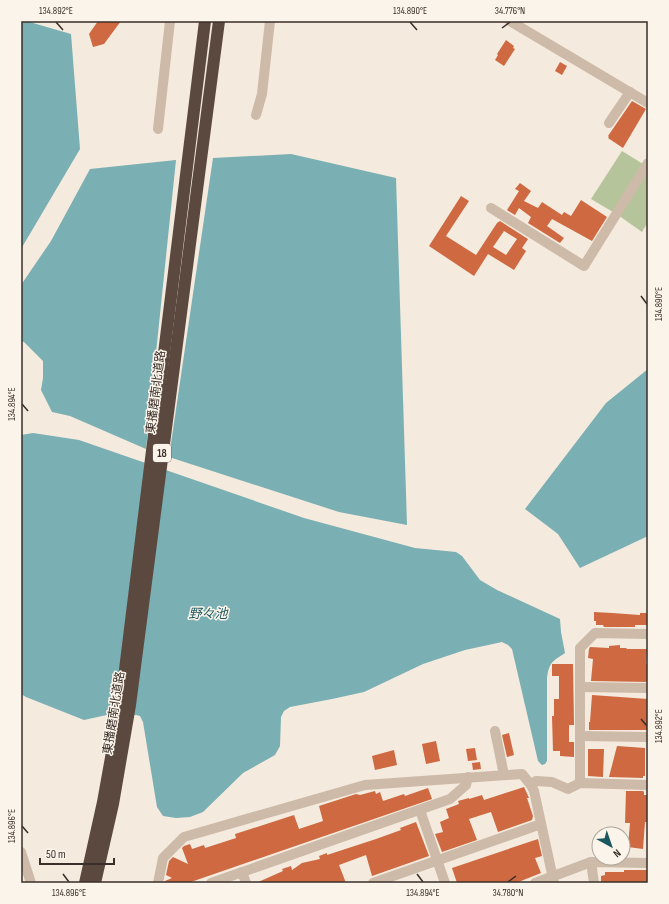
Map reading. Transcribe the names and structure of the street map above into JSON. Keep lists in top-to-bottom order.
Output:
{
  "streets": {
    "highway": ["東播磨南北道路", "18"]
  },
  "crossings": [
    ["東播磨南北道路", "18"]
  ],
  "water": ["野々池"],
  "scale_bar": "50 m",
  "north": "bottom right",
  "coordinates": [
    "134.892°E",
    "134.890°E",
    "34.776°N",
    "134.894°E",
    "134.896°E",
    "34.780°N"
  ]
}
